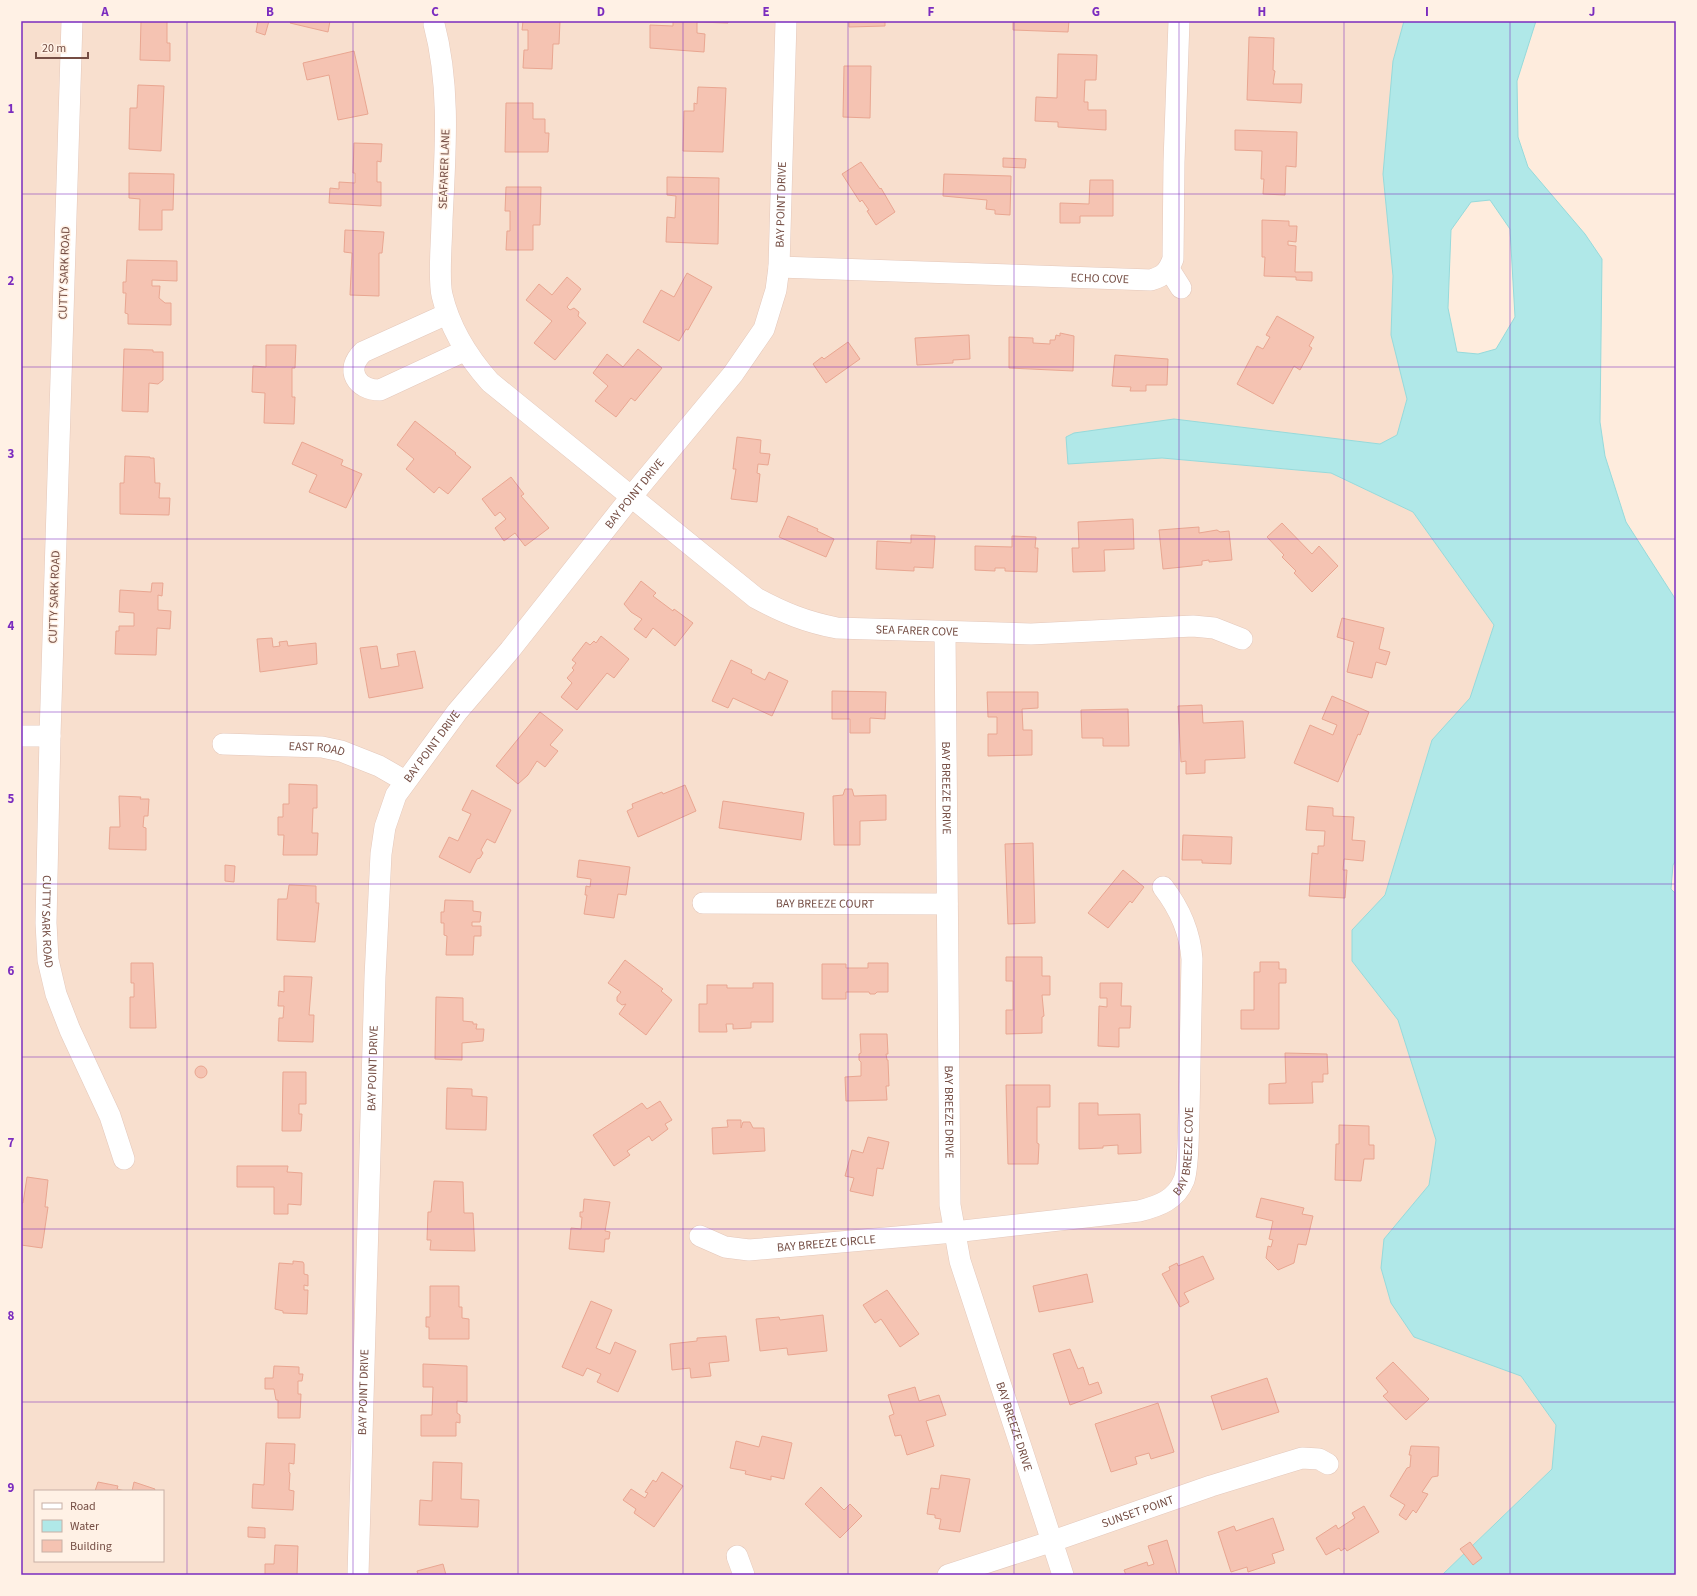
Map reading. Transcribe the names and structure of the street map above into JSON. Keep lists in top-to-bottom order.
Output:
{
  "streets": {
    "street": [
      "SEAFARER LANE",
      "BAY POINT DRIVE",
      "CUTTY SARK ROAD",
      "ECHO COVE",
      "SEA FARER COVE",
      "EAST ROAD",
      "BAY BREEZE DRIVE",
      "BAY BREEZE COURT",
      "BAY BREEZE COVE",
      "BAY BREEZE CIRCLE",
      "SUNSET POINT"
    ]
  },
  "crossings": [
    ["SEAFARER LANE", "BAY POINT DRIVE"],
    ["SEAFARER LANE", "SEA FARER COVE"],
    ["BAY POINT DRIVE", "ECHO COVE"],
    ["BAY POINT DRIVE", "SEA FARER COVE"],
    ["BAY POINT DRIVE", "EAST ROAD"],
    ["SEA FARER COVE", "BAY BREEZE DRIVE"],
    ["BAY BREEZE DRIVE", "BAY BREEZE COURT"],
    ["BAY BREEZE DRIVE", "BAY BREEZE COVE"],
    ["BAY BREEZE DRIVE", "BAY BREEZE CIRCLE"],
    ["BAY BREEZE DRIVE", "SUNSET POINT"],
    ["BAY BREEZE COVE", "BAY BREEZE CIRCLE"]
  ],
  "legend": ["Road", "Water", "Building"],
  "scale_bar": "20 m",
  "grid": {
    "columns": [
      "A",
      "B",
      "C",
      "D",
      "E",
      "F",
      "G",
      "H",
      "I",
      "J"
    ],
    "rows": [
      "1",
      "2",
      "3",
      "4",
      "5",
      "6",
      "7",
      "8",
      "9"
    ]
  }
}
